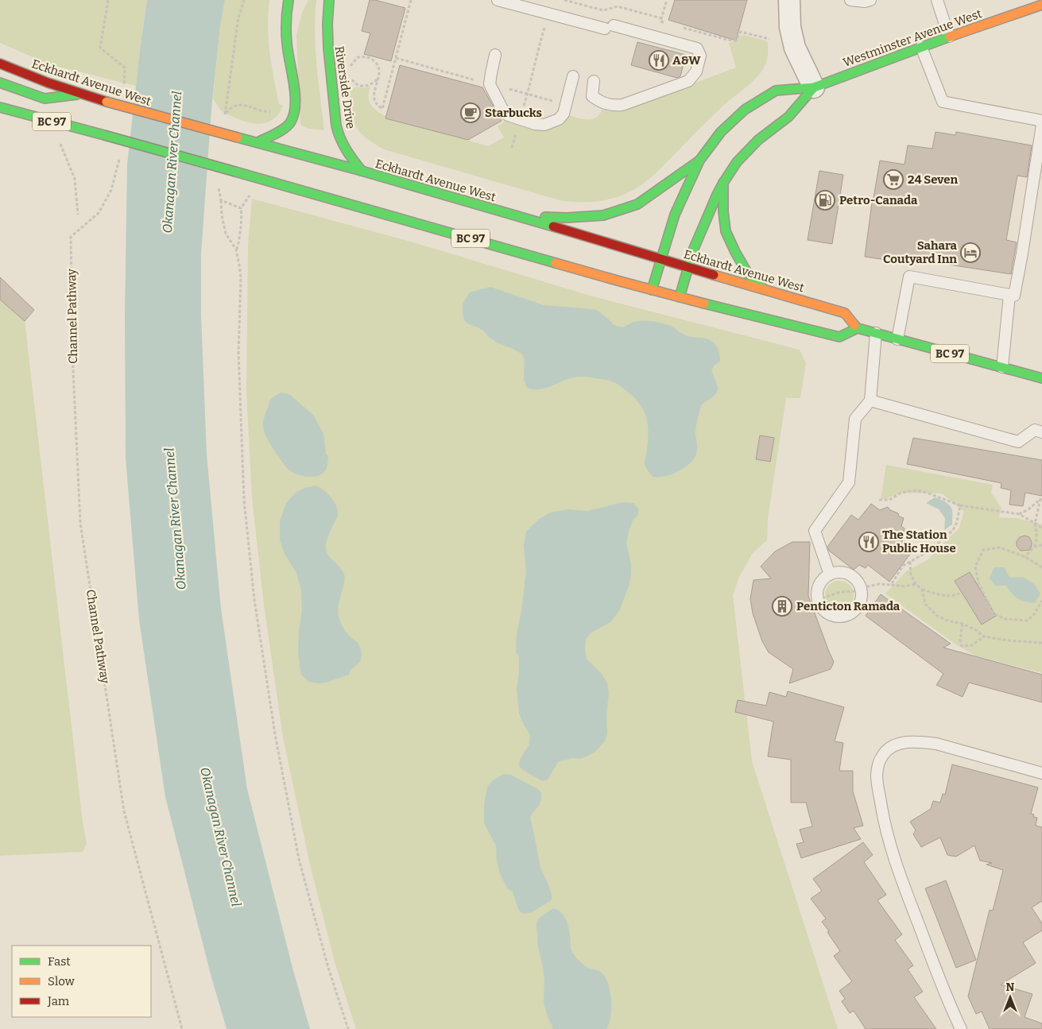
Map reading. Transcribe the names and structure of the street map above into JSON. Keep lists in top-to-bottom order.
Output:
{
  "streets": {
    "main road": [
      "Westminster Avenue West",
      "Eckhardt Avenue West",
      "Riverside Drive",
      "BC 97"
    ],
    "path": ["Channel Pathway"]
  },
  "crossings": [
    ["Westminster Avenue West", "Eckhardt Avenue West"],
    ["Westminster Avenue West", "BC 97"],
    ["Eckhardt Avenue West", "Riverside Drive"],
    ["Eckhardt Avenue West", "BC 97"]
  ],
  "water": ["Okanagan River Channel"],
  "places": {
    "restaurant": ["A&W", "The Station Public House"],
    "cafe": ["Starbucks"],
    "supermarket": ["24 Seven"],
    "fuel station": ["Petro-Canada"],
    "hotel": ["Sahara Coutyard Inn"],
    "building": ["Penticton Ramada"]
  },
  "legend": ["Fast", "Slow", "Jam"],
  "north": "top"
}
